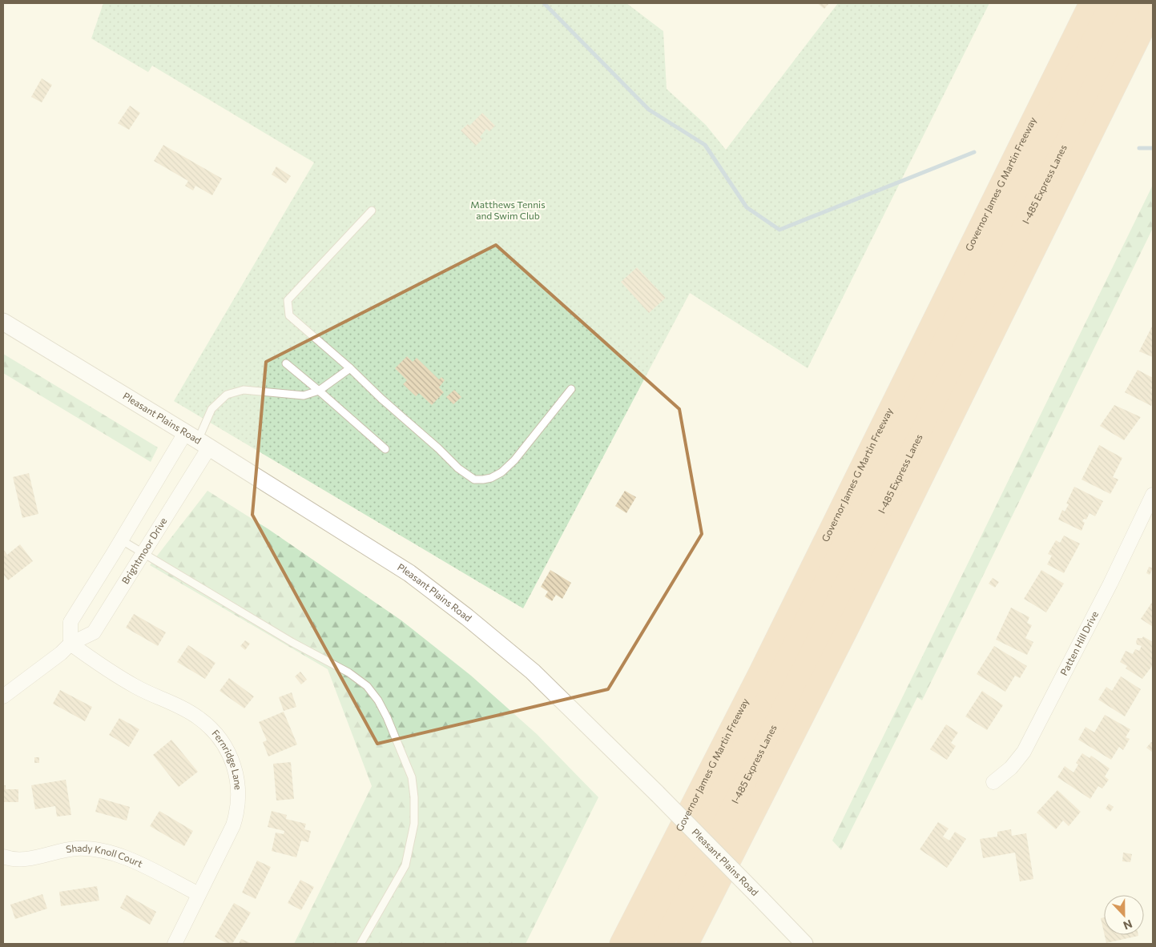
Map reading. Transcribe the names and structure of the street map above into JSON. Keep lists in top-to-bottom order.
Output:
{
  "streets": {
    "highway": ["Governor James G Martin Freeway", "I-485 Express Lanes"],
    "street": [
      "Pleasant Plains Road",
      "Brightmoor Drive",
      "Patten Hill Drive",
      "Fernridge Lane",
      "Shady Knoll Court"
    ]
  },
  "crossings": [
    ["Pleasant Plains Road", "Brightmoor Drive"],
    ["Brightmoor Drive", "Fernridge Lane"],
    ["Fernridge Lane", "Shady Knoll Court"]
  ],
  "parks": ["Matthews Tennis and Swim Club"],
  "north": "bottom"
}
